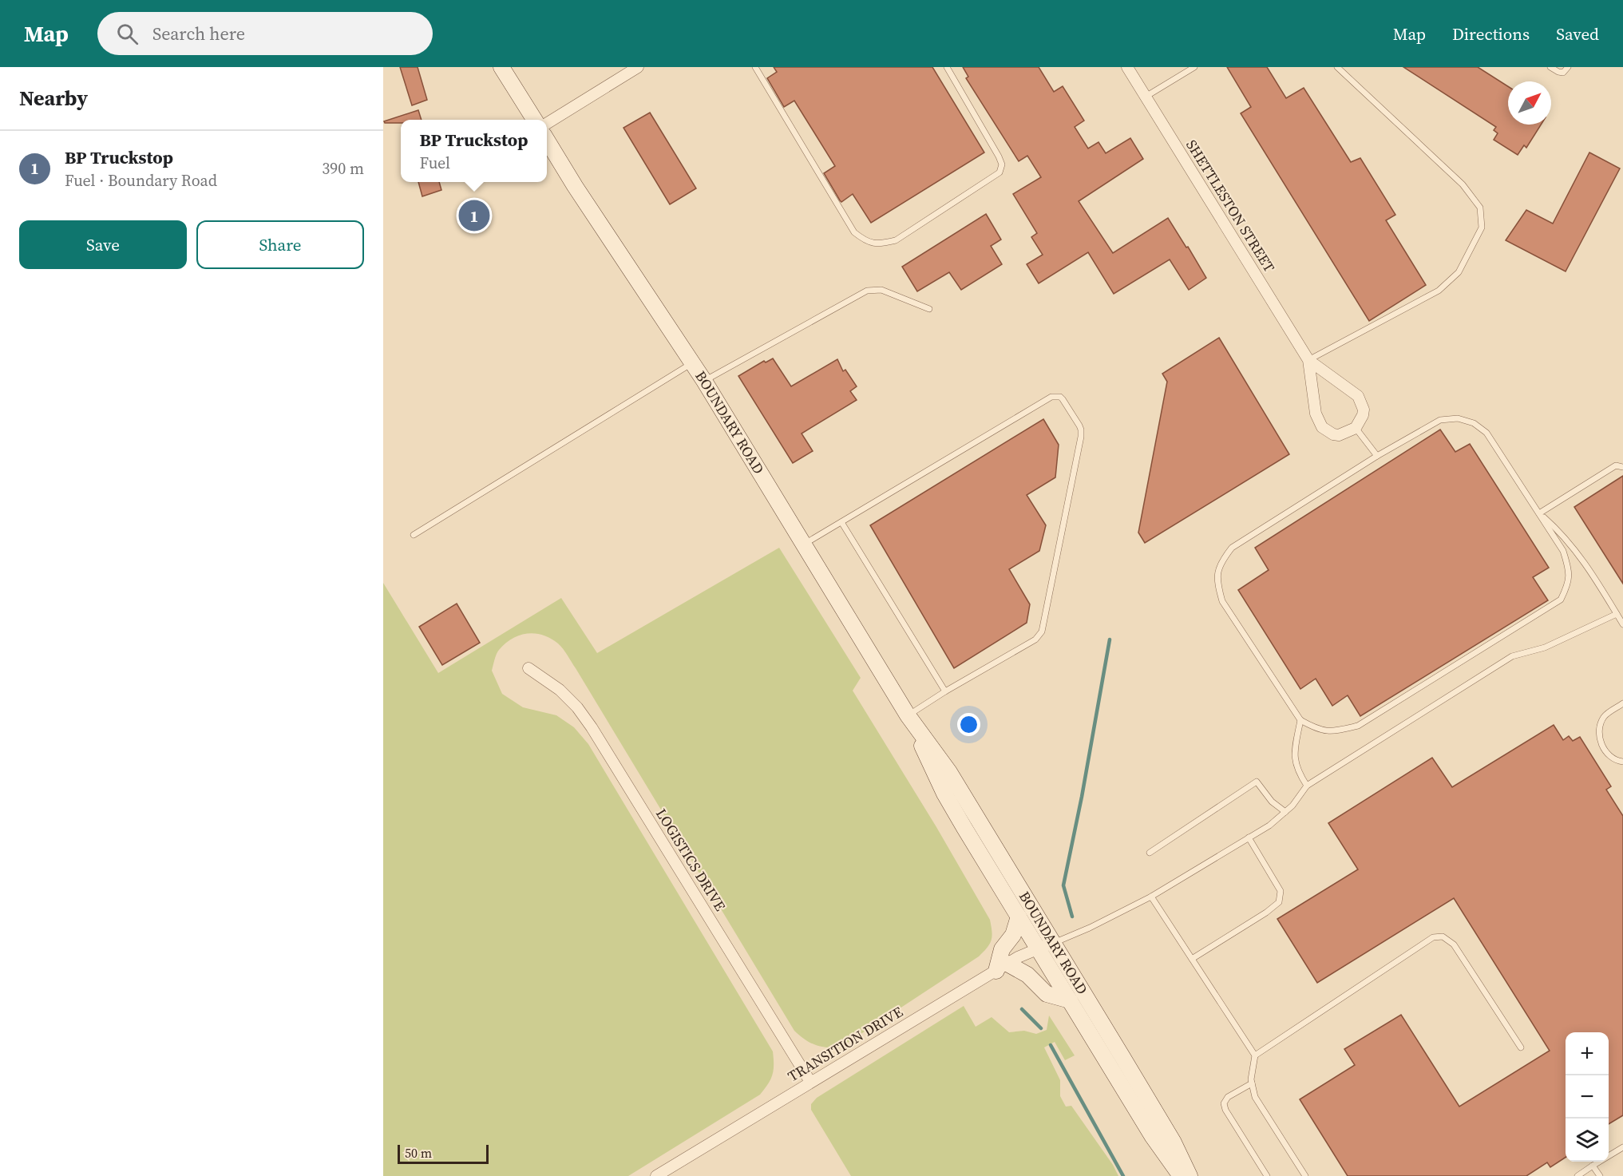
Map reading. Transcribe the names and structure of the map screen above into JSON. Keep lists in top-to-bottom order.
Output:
{
  "streets": {
    "main road": ["BOUNDARY ROAD"],
    "street": ["SHETTLESTON STREET", "LOGISTICS DRIVE", "TRANSITION DRIVE"]
  },
  "crossings": [
    ["BOUNDARY ROAD", "TRANSITION DRIVE"],
    ["LOGISTICS DRIVE", "TRANSITION DRIVE"]
  ],
  "scale_bar": "50 m",
  "north": "top right",
  "page": {
    "header": "Map",
    "search": "Search here",
    "nav": ["Map", "Directions", "Saved"],
    "heading": "Nearby",
    "popup": ["BP Truckstop", "Fuel"],
    "list": [
      {
        "mark": "1",
        "name": "BP Truckstop",
        "note": "Fuel · Boundary Road",
        "value": "390 m"
      }
    ],
    "pins": "1",
    "buttons": ["Save", "Share"],
    "map_buttons": ["+", "−"],
    "scale": "50 m"
  }
}
